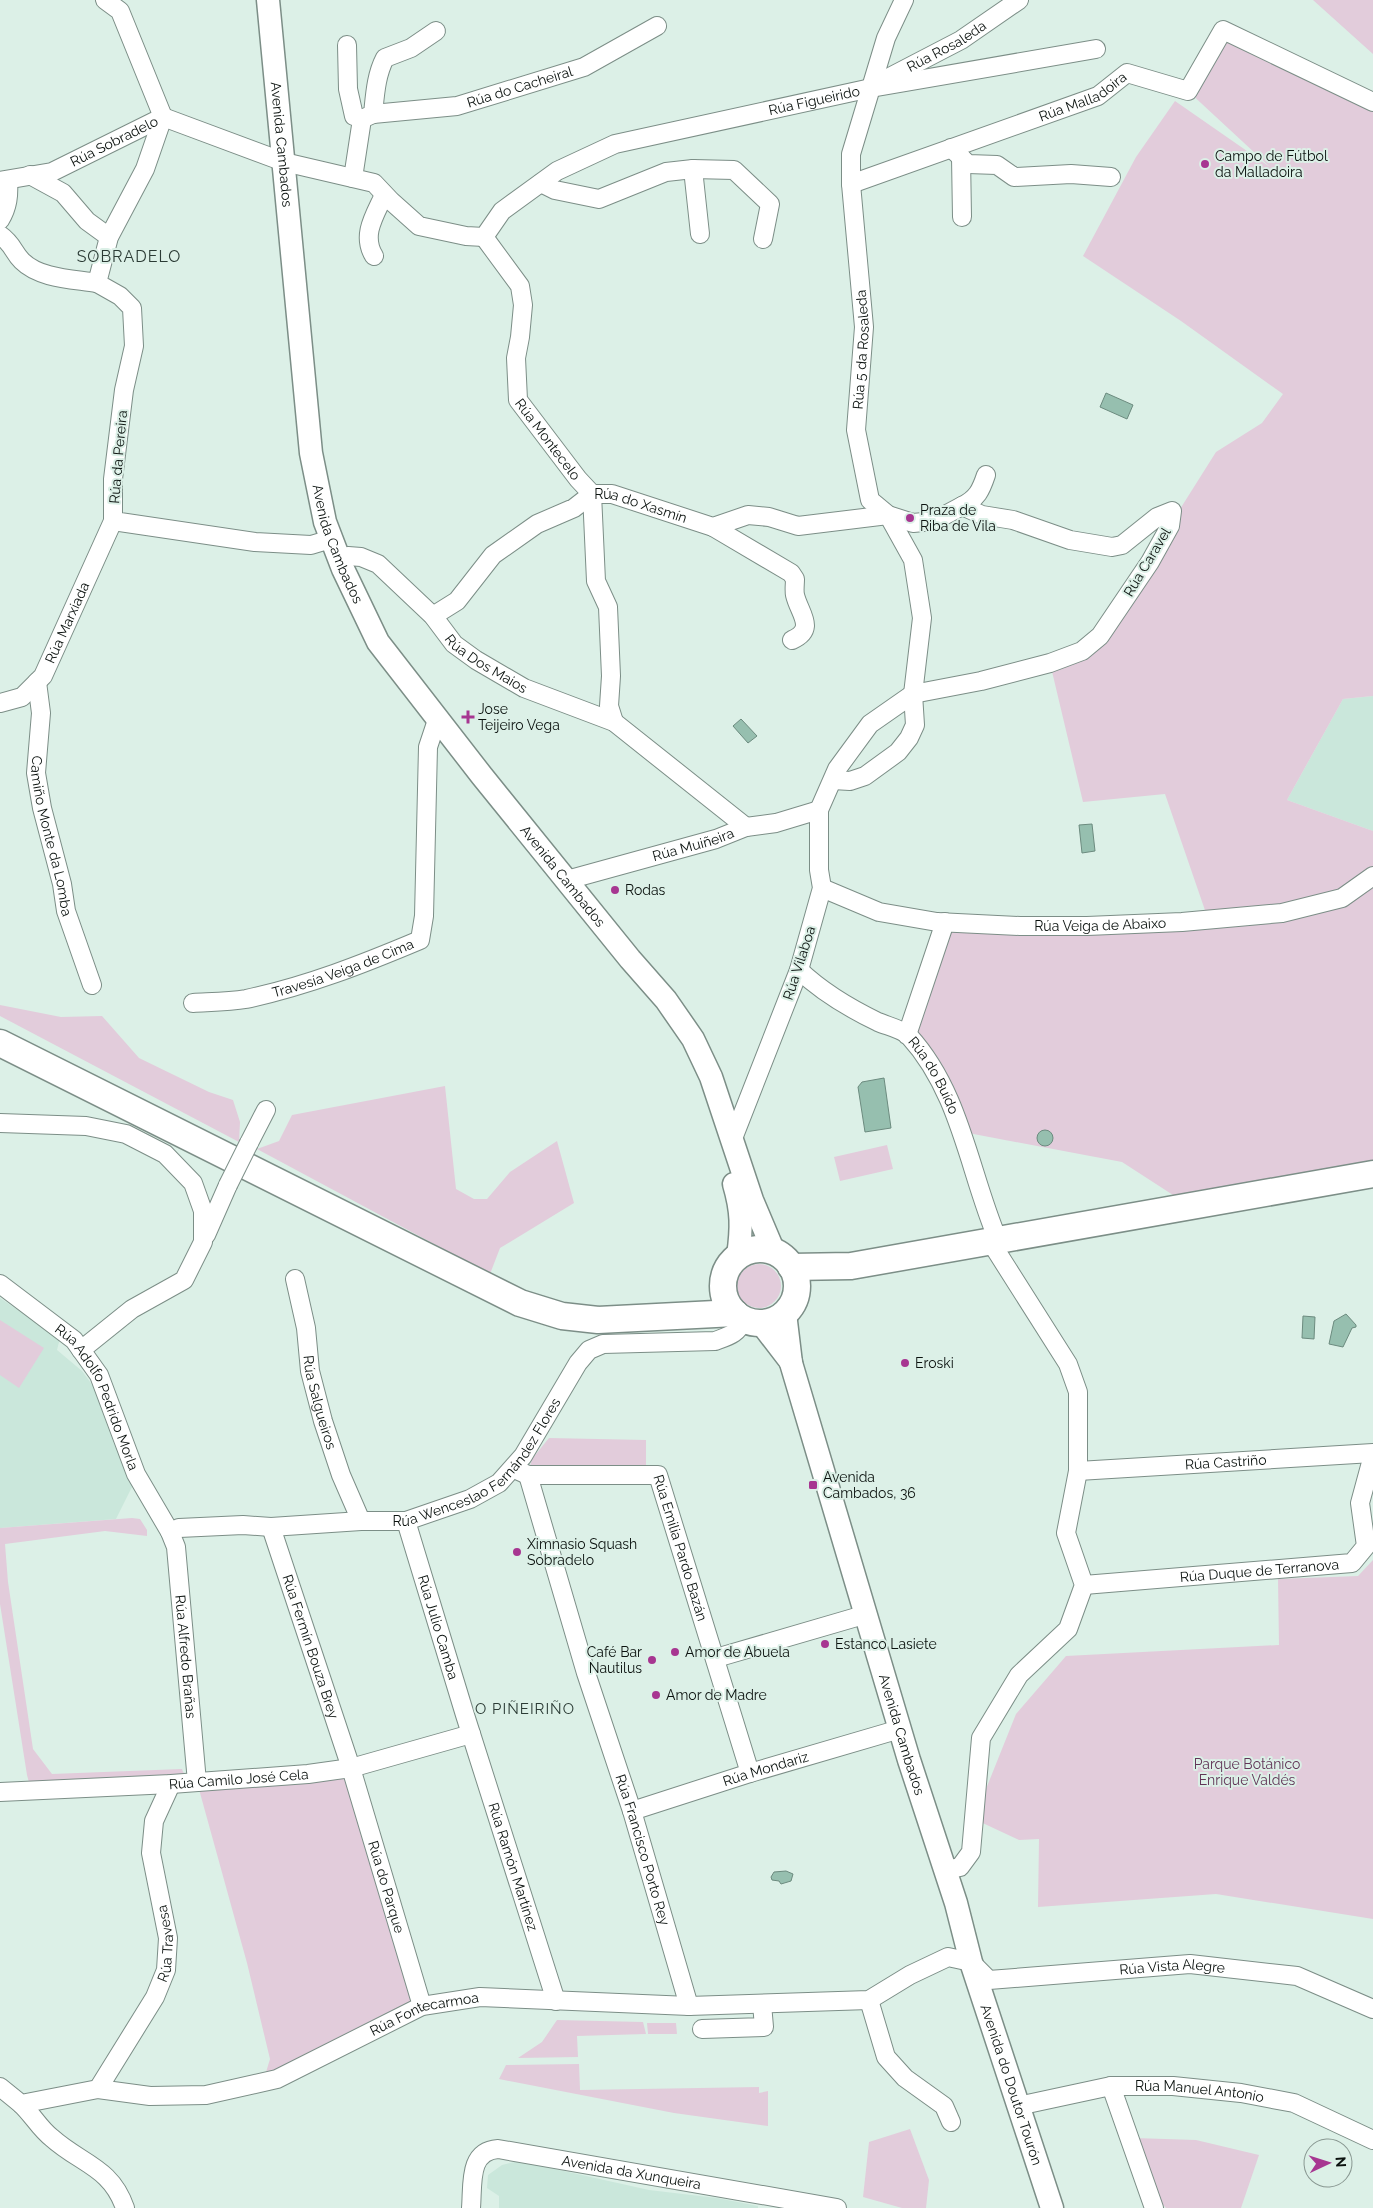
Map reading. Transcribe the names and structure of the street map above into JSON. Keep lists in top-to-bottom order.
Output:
{
  "streets": {
    "main road": ["Avenida Cambados", "Avenida do Doutor Tourón"],
    "street": [
      "Rúa Rosaleda",
      "Rúa do Cacheiral",
      "Rúa Malladoira",
      "Rúa Figueirido",
      "Rúa Sobradelo",
      "Rúa 5 da Rosaleda",
      "Rúa Montecelo",
      "Rúa da Pereira",
      "Rúa do Xasmín",
      "Rúa Caravel",
      "Rúa Marxiada",
      "Rúa Dos Maios",
      "Camiño Monte da Lomba",
      "Rúa Muiñeira",
      "Rúa Veiga de Abaixo",
      "Rúa Vilaboa",
      "Travesía Veiga de Cima",
      "Rúa do Buído",
      "Rúa Adolfo Pedrido Morla",
      "Rúa Salgueiros",
      "Rúa Wenceslao Fernández Flores",
      "Rúa Castriño",
      "Rúa Emilia Pardo Bazán",
      "Rúa Duque de Terranova",
      "Rúa Julio Camba",
      "Rúa Fermín Bouza Brey",
      "Rúa Alfredo Brañas",
      "Rúa Mondariz",
      "Rúa Camilo José Cela",
      "Rúa Francisco Porto Rey",
      "Rúa Ramón Martínez",
      "Rúa do Parque",
      "Rúa Travesa",
      "Rúa Vista Alegre",
      "Rúa Fontecarmoa",
      "Rúa Manuel Antonio",
      "Avenida da Xunqueira"
    ]
  },
  "crossings": [
    ["Rúa Rosaleda", "Rúa Figueirido"],
    ["Rúa Rosaleda", "Rúa 5 da Rosaleda"],
    ["Rúa Malladoira", "Rúa 5 da Rosaleda"],
    ["Rúa Figueirido", "Rúa 5 da Rosaleda"],
    ["Rúa Figueirido", "Rúa Montecelo"],
    ["Rúa Sobradelo", "Avenida Cambados"],
    ["Avenida Cambados", "Rúa da Pereira"],
    ["Avenida Cambados", "Rúa Dos Maios"],
    ["Avenida Cambados", "Rúa Muiñeira"],
    ["Avenida Cambados", "Travesía Veiga de Cima"],
    ["Avenida Cambados", "Rúa Wenceslao Fernández Flores"],
    ["Avenida Cambados", "Rúa Mondariz"],
    ["Avenida Cambados", "Rúa Vista Alegre"],
    ["Avenida Cambados", "Rúa Fontecarmoa"],
    ["Avenida Cambados", "Avenida do Doutor Tourón"],
    ["Rúa 5 da Rosaleda", "Rúa Caravel"],
    ["Rúa 5 da Rosaleda", "Rúa Vilaboa"],
    ["Rúa Montecelo", "Rúa do Xasmín"],
    ["Rúa Montecelo", "Rúa Dos Maios"],
    ["Rúa da Pereira", "Rúa Marxiada"],
    ["Rúa da Pereira", "Rúa Dos Maios"],
    ["Rúa do Xasmín", "Rúa Dos Maios"],
    ["Rúa Caravel", "Rúa Vilaboa"],
    ["Rúa Marxiada", "Camiño Monte da Lomba"],
    ["Rúa Dos Maios", "Rúa Muiñeira"],
    ["Rúa Muiñeira", "Rúa Vilaboa"],
    ["Rúa Veiga de Abaixo", "Rúa Vilaboa"],
    ["Rúa Vilaboa", "Rúa do Buído"],
    ["Rúa do Buído", "Rúa Castriño"],
    ["Rúa do Buído", "Rúa Duque de Terranova"],
    ["Rúa Adolfo Pedrido Morla", "Rúa Wenceslao Fernández Flores"],
    ["Rúa Adolfo Pedrido Morla", "Rúa Alfredo Brañas"],
    ["Rúa Salgueiros", "Rúa Wenceslao Fernández Flores"],
    ["Rúa Wenceslao Fernández Flores", "Rúa Emilia Pardo Bazán"],
    ["Rúa Wenceslao Fernández Flores", "Rúa Julio Camba"],
    ["Rúa Wenceslao Fernández Flores", "Rúa Fermín Bouza Brey"],
    ["Rúa Wenceslao Fernández Flores", "Rúa Alfredo Brañas"],
    ["Rúa Wenceslao Fernández Flores", "Rúa Francisco Porto Rey"],
    ["Rúa Castriño", "Rúa Duque de Terranova"],
    ["Rúa Emilia Pardo Bazán", "Rúa Francisco Porto Rey"],
    ["Rúa Julio Camba", "Rúa Camilo José Cela"],
    ["Rúa Julio Camba", "Rúa Ramón Martínez"],
    ["Rúa Fermín Bouza Brey", "Rúa Camilo José Cela"],
    ["Rúa Fermín Bouza Brey", "Rúa do Parque"],
    ["Rúa Alfredo Brañas", "Rúa Camilo José Cela"],
    ["Rúa Mondariz", "Rúa Francisco Porto Rey"],
    ["Rúa Camilo José Cela", "Rúa Ramón Martínez"],
    ["Rúa Camilo José Cela", "Rúa do Parque"],
    ["Rúa Camilo José Cela", "Rúa Travesa"],
    ["Rúa Francisco Porto Rey", "Rúa Fontecarmoa"],
    ["Rúa Ramón Martínez", "Rúa Fontecarmoa"],
    ["Rúa do Parque", "Rúa Fontecarmoa"],
    ["Rúa Travesa", "Rúa Fontecarmoa"],
    ["Rúa Vista Alegre", "Rúa Fontecarmoa"],
    ["Rúa Vista Alegre", "Avenida do Doutor Tourón"],
    ["Rúa Fontecarmoa", "Avenida do Doutor Tourón"],
    ["Avenida do Doutor Tourón", "Rúa Manuel Antonio"]
  ],
  "districts": ["SOBRADELO", "O PIÑEIRIÑO"],
  "parks": ["Parque Botánico Enrique Valdés"],
  "places": {
    "other": [
      "Campo de Fútbol da Malladoira",
      "Praza de Riba de Vila",
      "Rodas",
      "Eroski",
      "Ximnasio Squash Sobradelo",
      "Estanco Lasiete",
      "Amor de Abuela",
      "Café Bar Nautilus",
      "Amor de Madre"
    ],
    "health": ["Jose Teijeiro Vega"],
    "transit": ["Avenida Cambados, 36"]
  },
  "north": "right"
}
